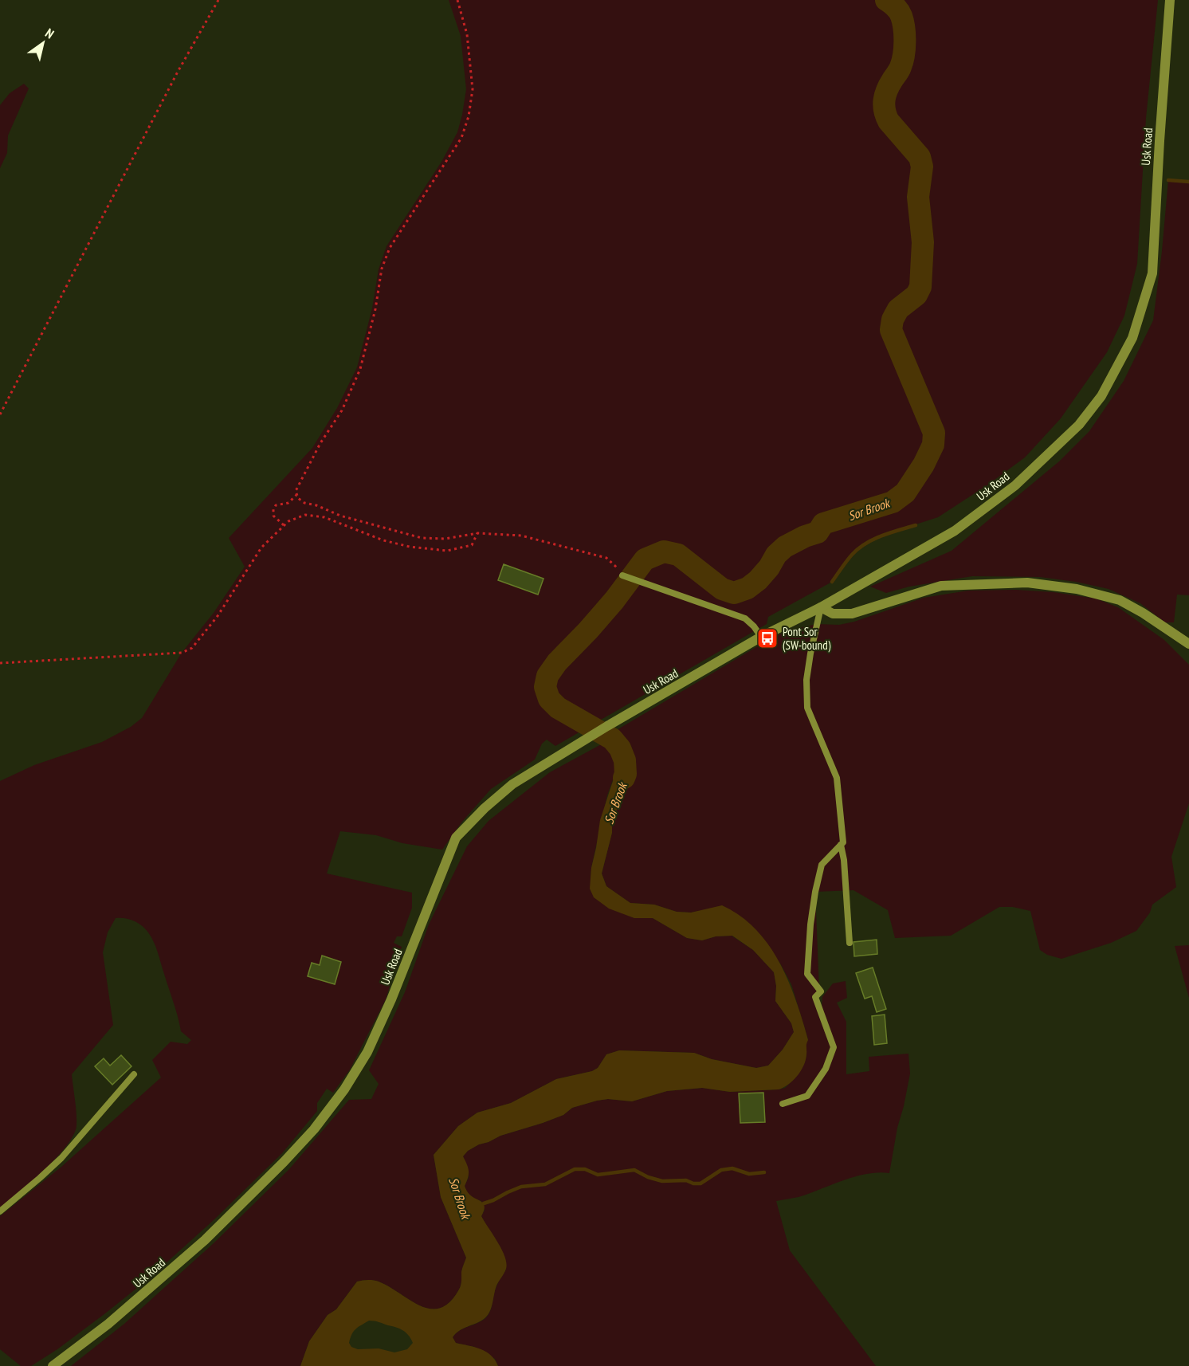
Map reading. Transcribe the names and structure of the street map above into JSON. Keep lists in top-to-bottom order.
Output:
{
  "streets": {
    "street": ["Usk Road"]
  },
  "water": ["Sor Brook"],
  "places": {
    "bus stop": ["Pont Sor (SW-bound)"]
  },
  "north": "top right"
}
